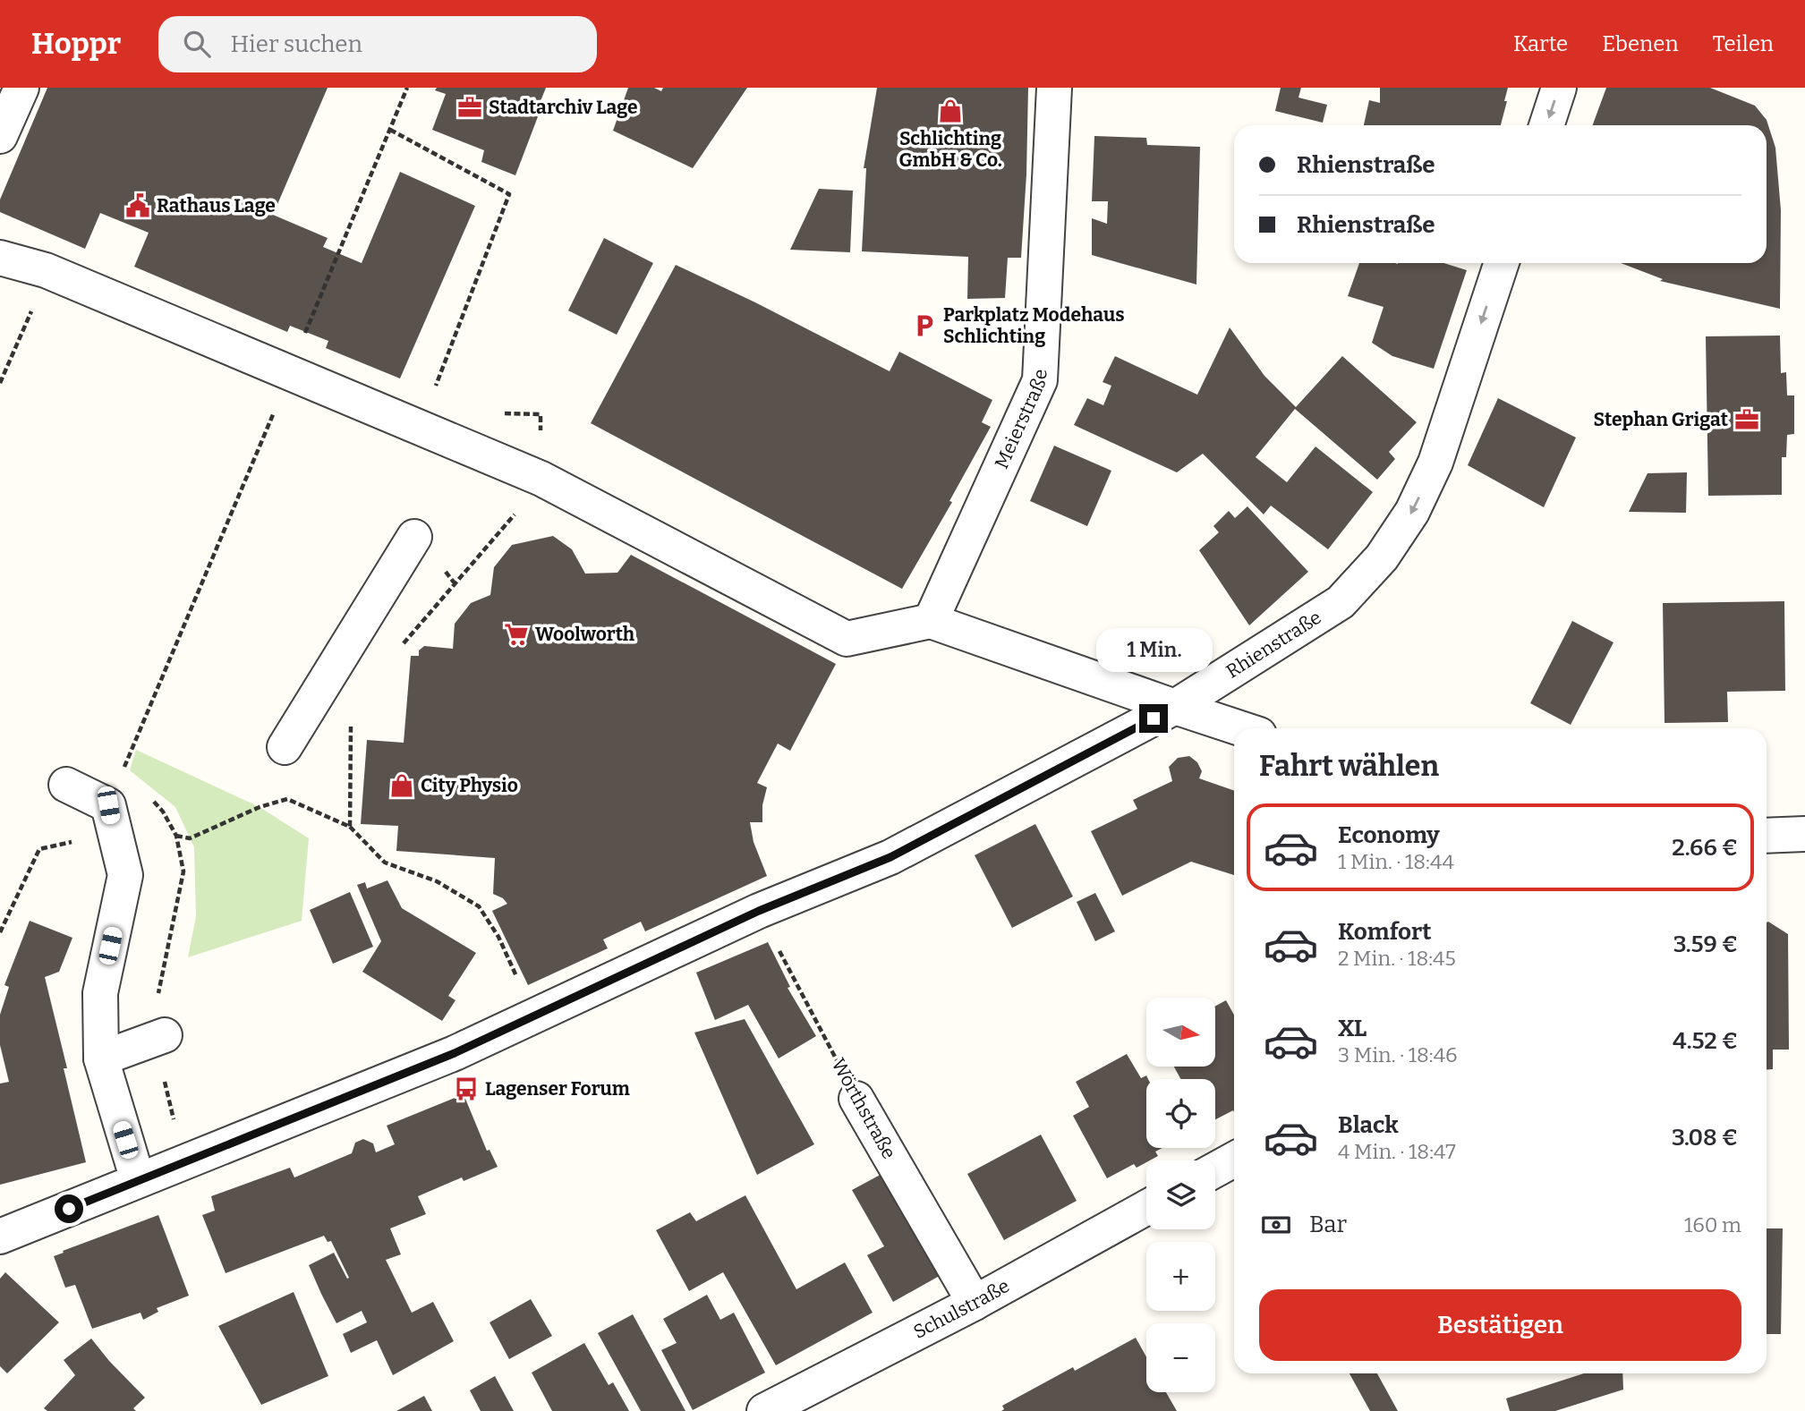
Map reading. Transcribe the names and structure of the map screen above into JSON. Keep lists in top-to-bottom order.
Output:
{
  "streets": {
    "street": [
      "Meierstraße",
      "Rhienstraße",
      "Wörthstraße",
      "Schulstraße"
    ]
  },
  "crossings": [
    ["Rhienstraße", "Wörthstraße"],
    ["Wörthstraße", "Schulstraße"]
  ],
  "places": {
    "office": ["Stadtarchiv Lage", "Stephan Grigat"],
    "shop": ["Schlichting GmbH & Co.", "City Physio"],
    "public building": ["Rathaus Lage"],
    "parking": ["Parkplatz Modehaus Schlichting"],
    "supermarket": ["Woolworth"],
    "bus stop": ["Lagenser Forum"]
  },
  "north": "right",
  "page": {
    "header": "Hoppr",
    "search": "Hier suchen",
    "nav": ["Karte", "Ebenen", "Teilen"],
    "banner": ["Rhienstraße", "Rhienstraße"],
    "bubble": "1 Min.",
    "heading": "Fahrt wählen",
    "list": [
      {
        "name": "Economy",
        "note": "1 Min. · 18:44",
        "value": "2.66 €"
      },
      {
        "name": "Komfort",
        "note": "2 Min. · 18:45",
        "value": "3.59 €"
      },
      {
        "name": "XL",
        "note": "3 Min. · 18:46",
        "value": "4.52 €"
      },
      {
        "name": "Black",
        "note": "4 Min. · 18:47",
        "value": "3.08 €"
      }
    ],
    "map_buttons": ["+", "−"],
    "pay": ["Bar", "160 m"],
    "buttons": "Bestätigen"
  }
}
